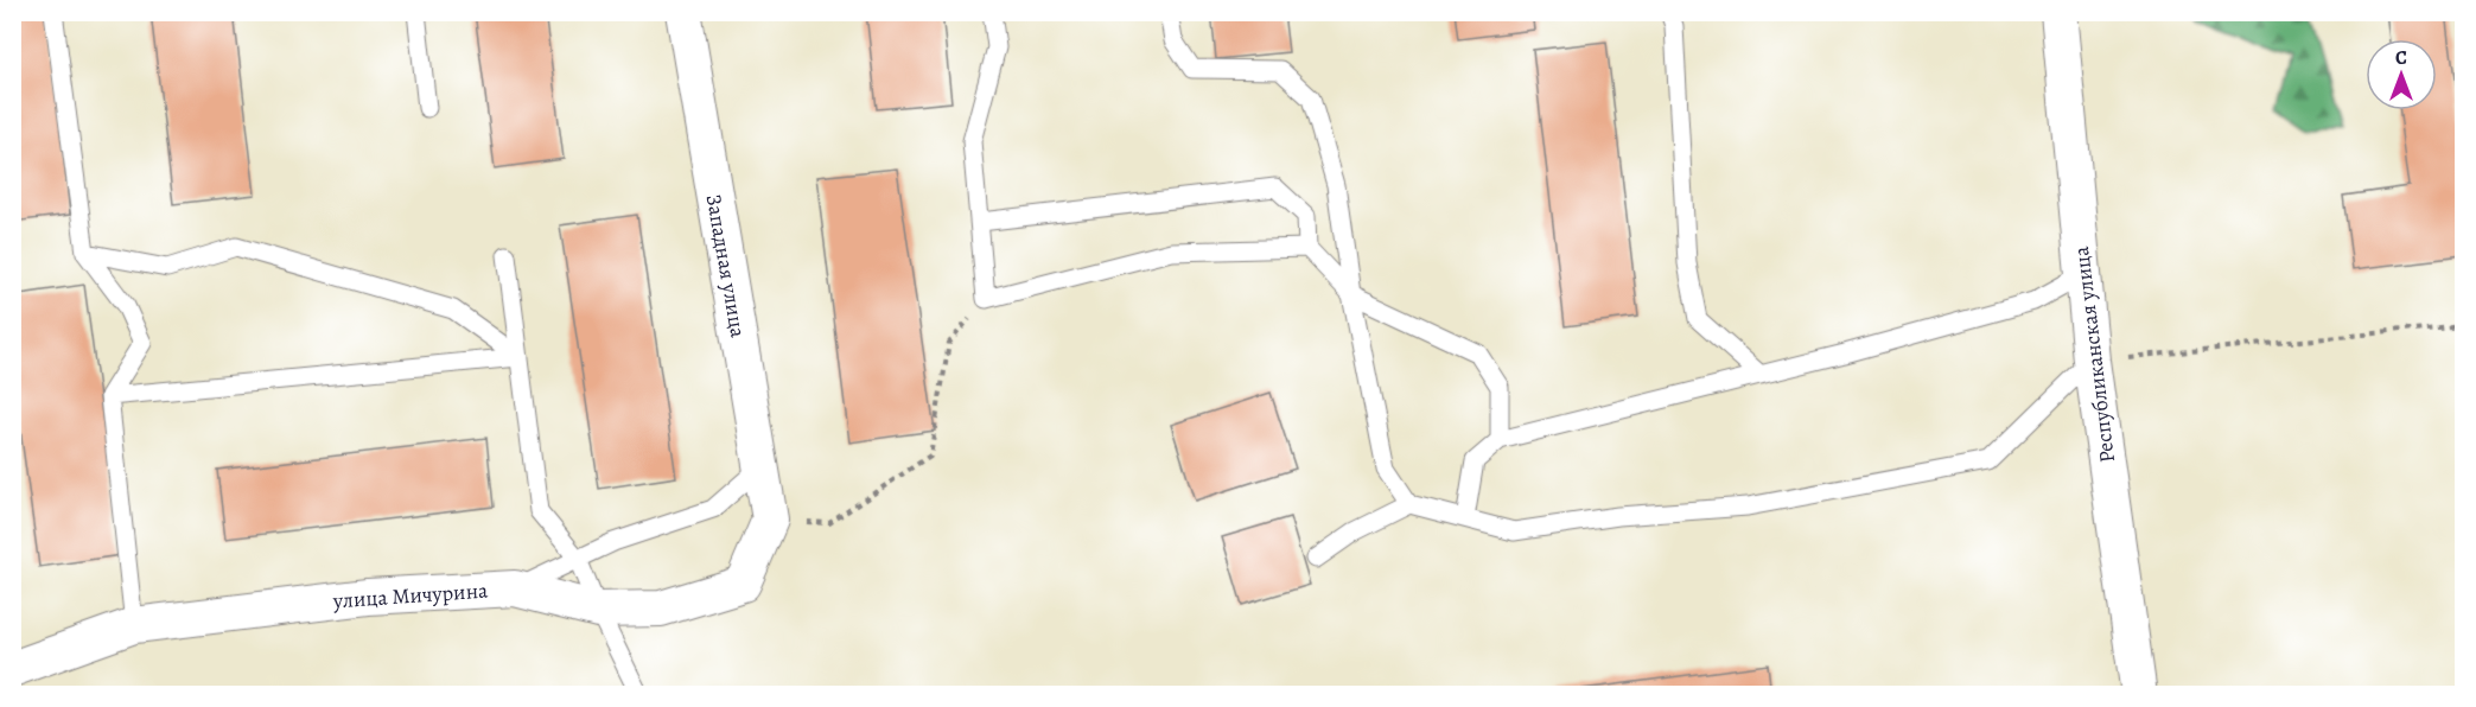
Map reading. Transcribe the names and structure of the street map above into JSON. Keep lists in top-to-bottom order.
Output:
{
  "streets": {
    "street": ["Западная улица", "Республиканская улица", "улица Мичурина"]
  },
  "crossings": [
    ["Западная улица", "улица Мичурина"]
  ],
  "north": "top"
}
